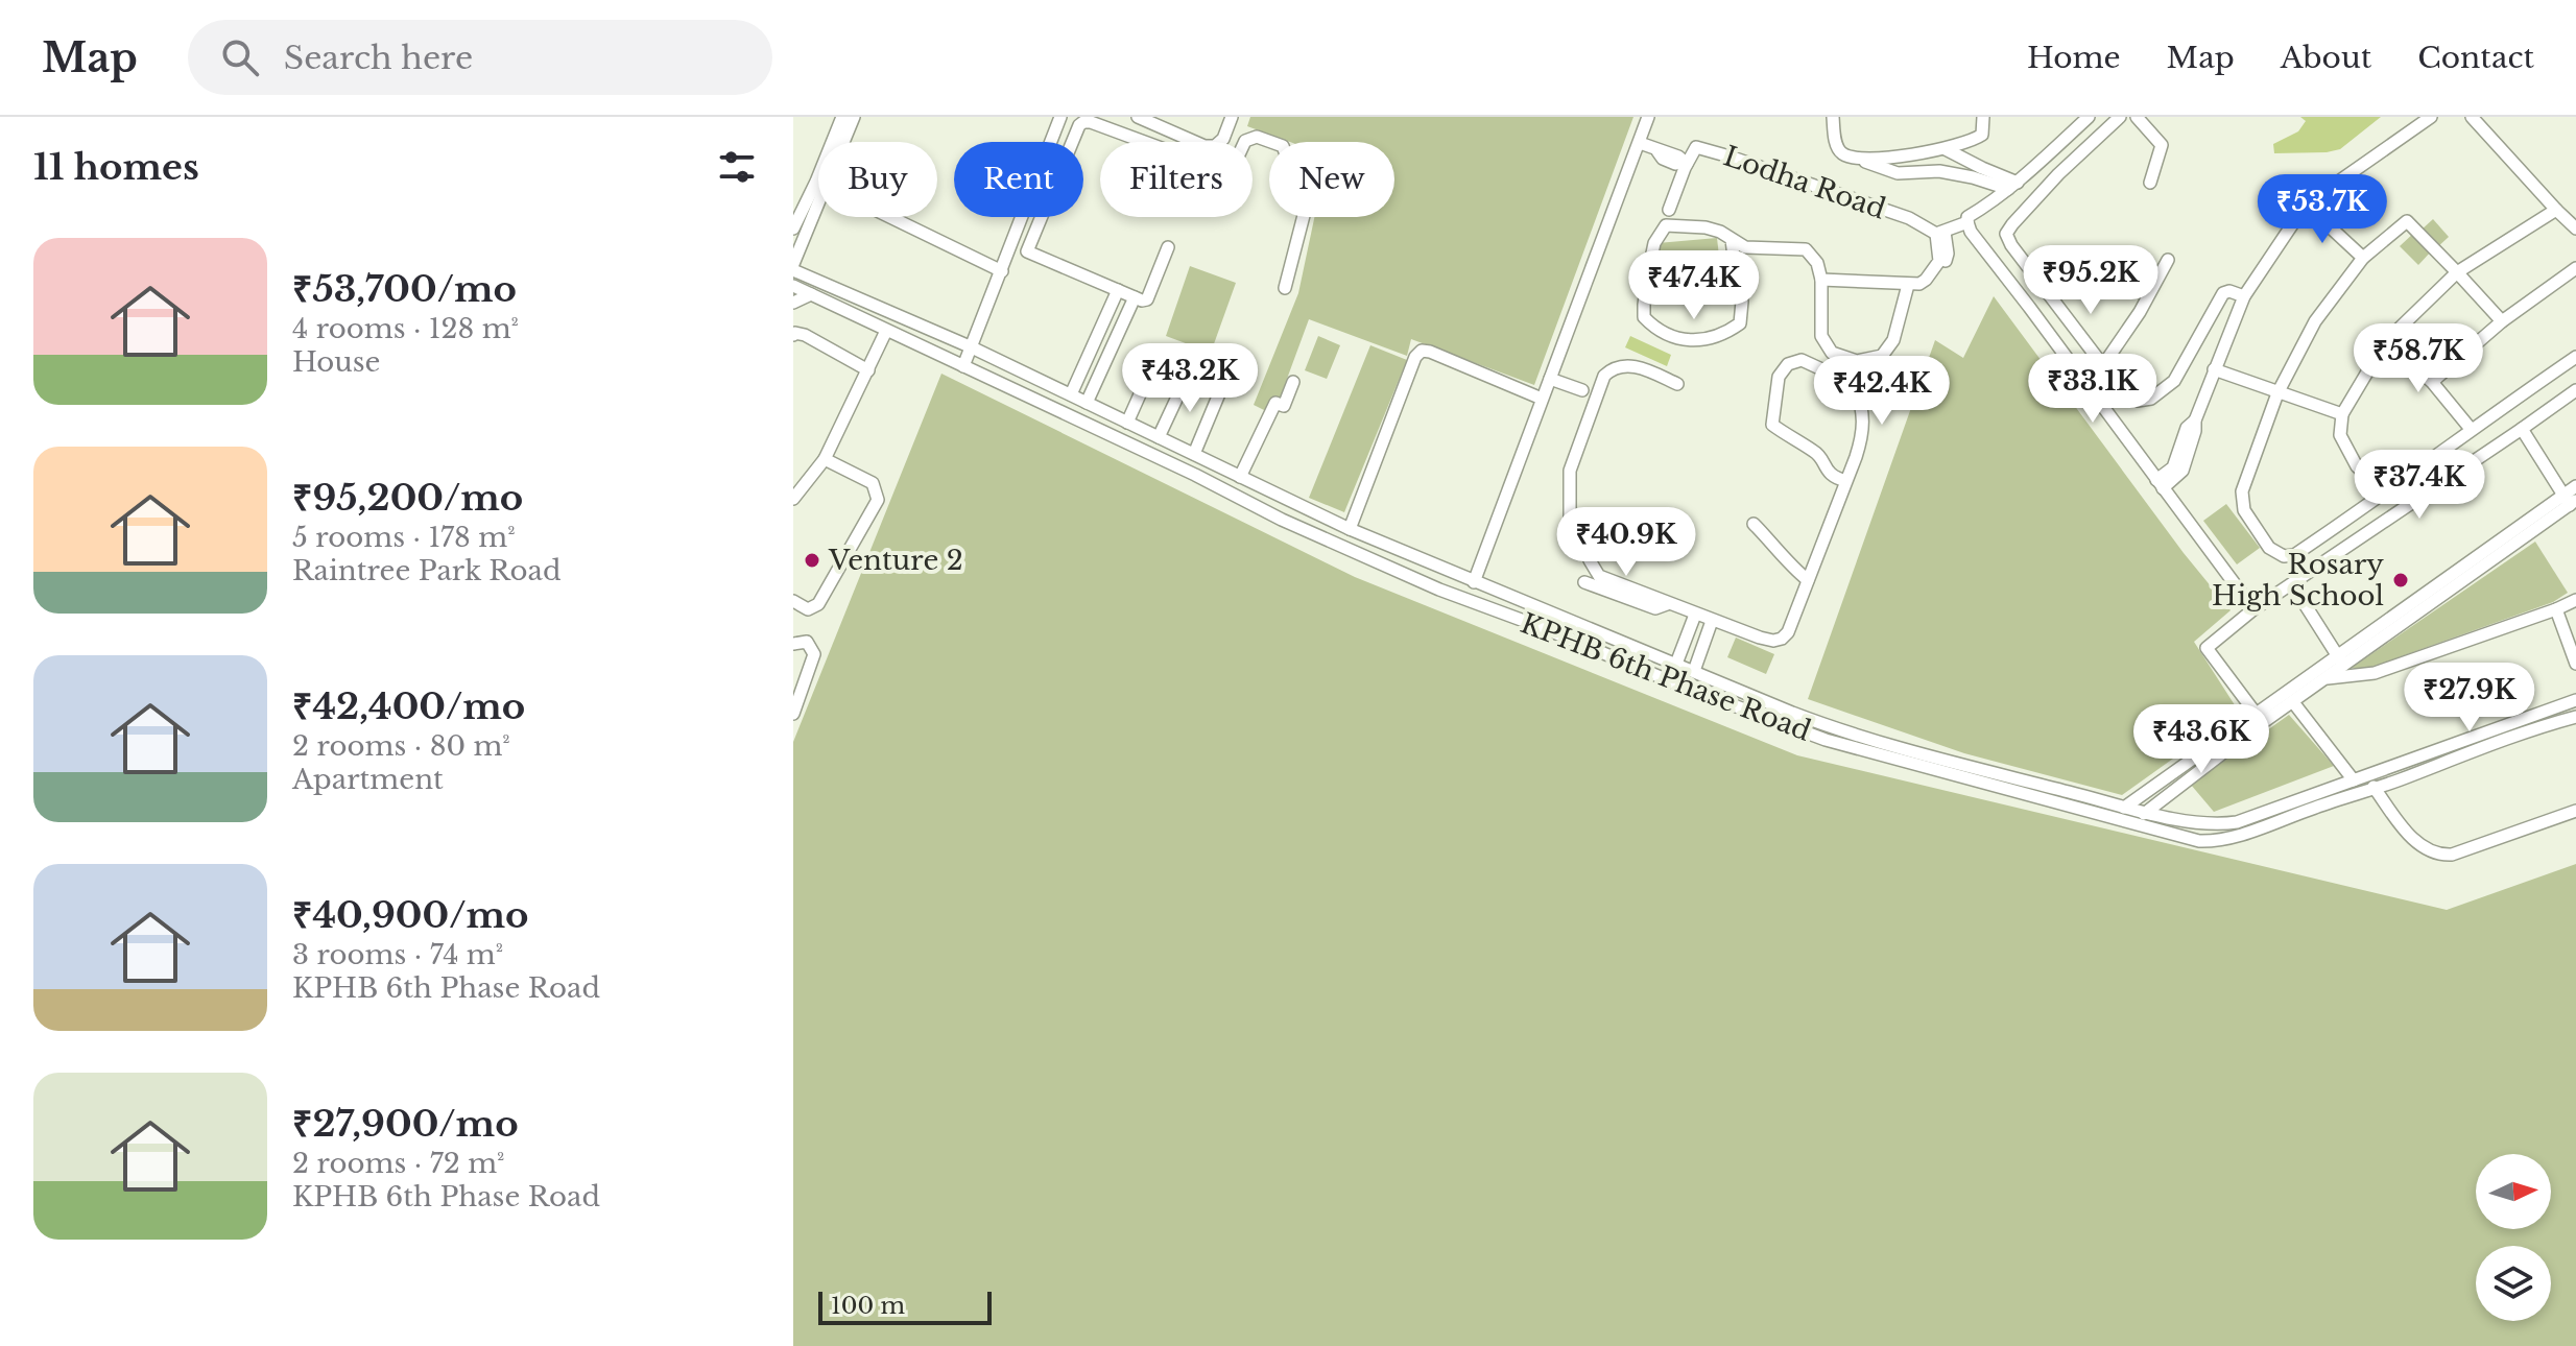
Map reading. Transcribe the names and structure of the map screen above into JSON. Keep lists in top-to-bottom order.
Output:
{
  "streets": {
    "street": ["Lodha Road", "KPHB 6th Phase Road"]
  },
  "places": ["Venture 2", "Rosary High School"],
  "scale_bar": "100 m",
  "north": "right",
  "page": {
    "header": "Map",
    "search": "Search here",
    "nav": [
      "Home",
      "Map",
      "About",
      "Contact"
    ],
    "heading": "11 homes",
    "chip": [
      "Buy",
      "Rent",
      "Filters",
      "New"
    ],
    "price": [
      "₹53.7K",
      "₹95.2K",
      "₹47.4K",
      "₹58.7K",
      "₹43.2K",
      "₹33.1K",
      "₹42.4K",
      "₹37.4K",
      "₹40.9K",
      "₹27.9K",
      "₹43.6K"
    ],
    "list": [
      {
        "name": "₹53,700/mo",
        "note": "4 rooms · 128 m² · House"
      },
      {
        "name": "₹95,200/mo",
        "note": "5 rooms · 178 m² · Raintree Park Road"
      },
      {
        "name": "₹42,400/mo",
        "note": "2 rooms · 80 m² · Apartment"
      },
      {
        "name": "₹40,900/mo",
        "note": "3 rooms · 74 m² · KPHB 6th Phase Road"
      },
      {
        "name": "₹27,900/mo",
        "note": "2 rooms · 72 m² · KPHB 6th Phase Road"
      }
    ],
    "scale": "100 m"
  }
}
